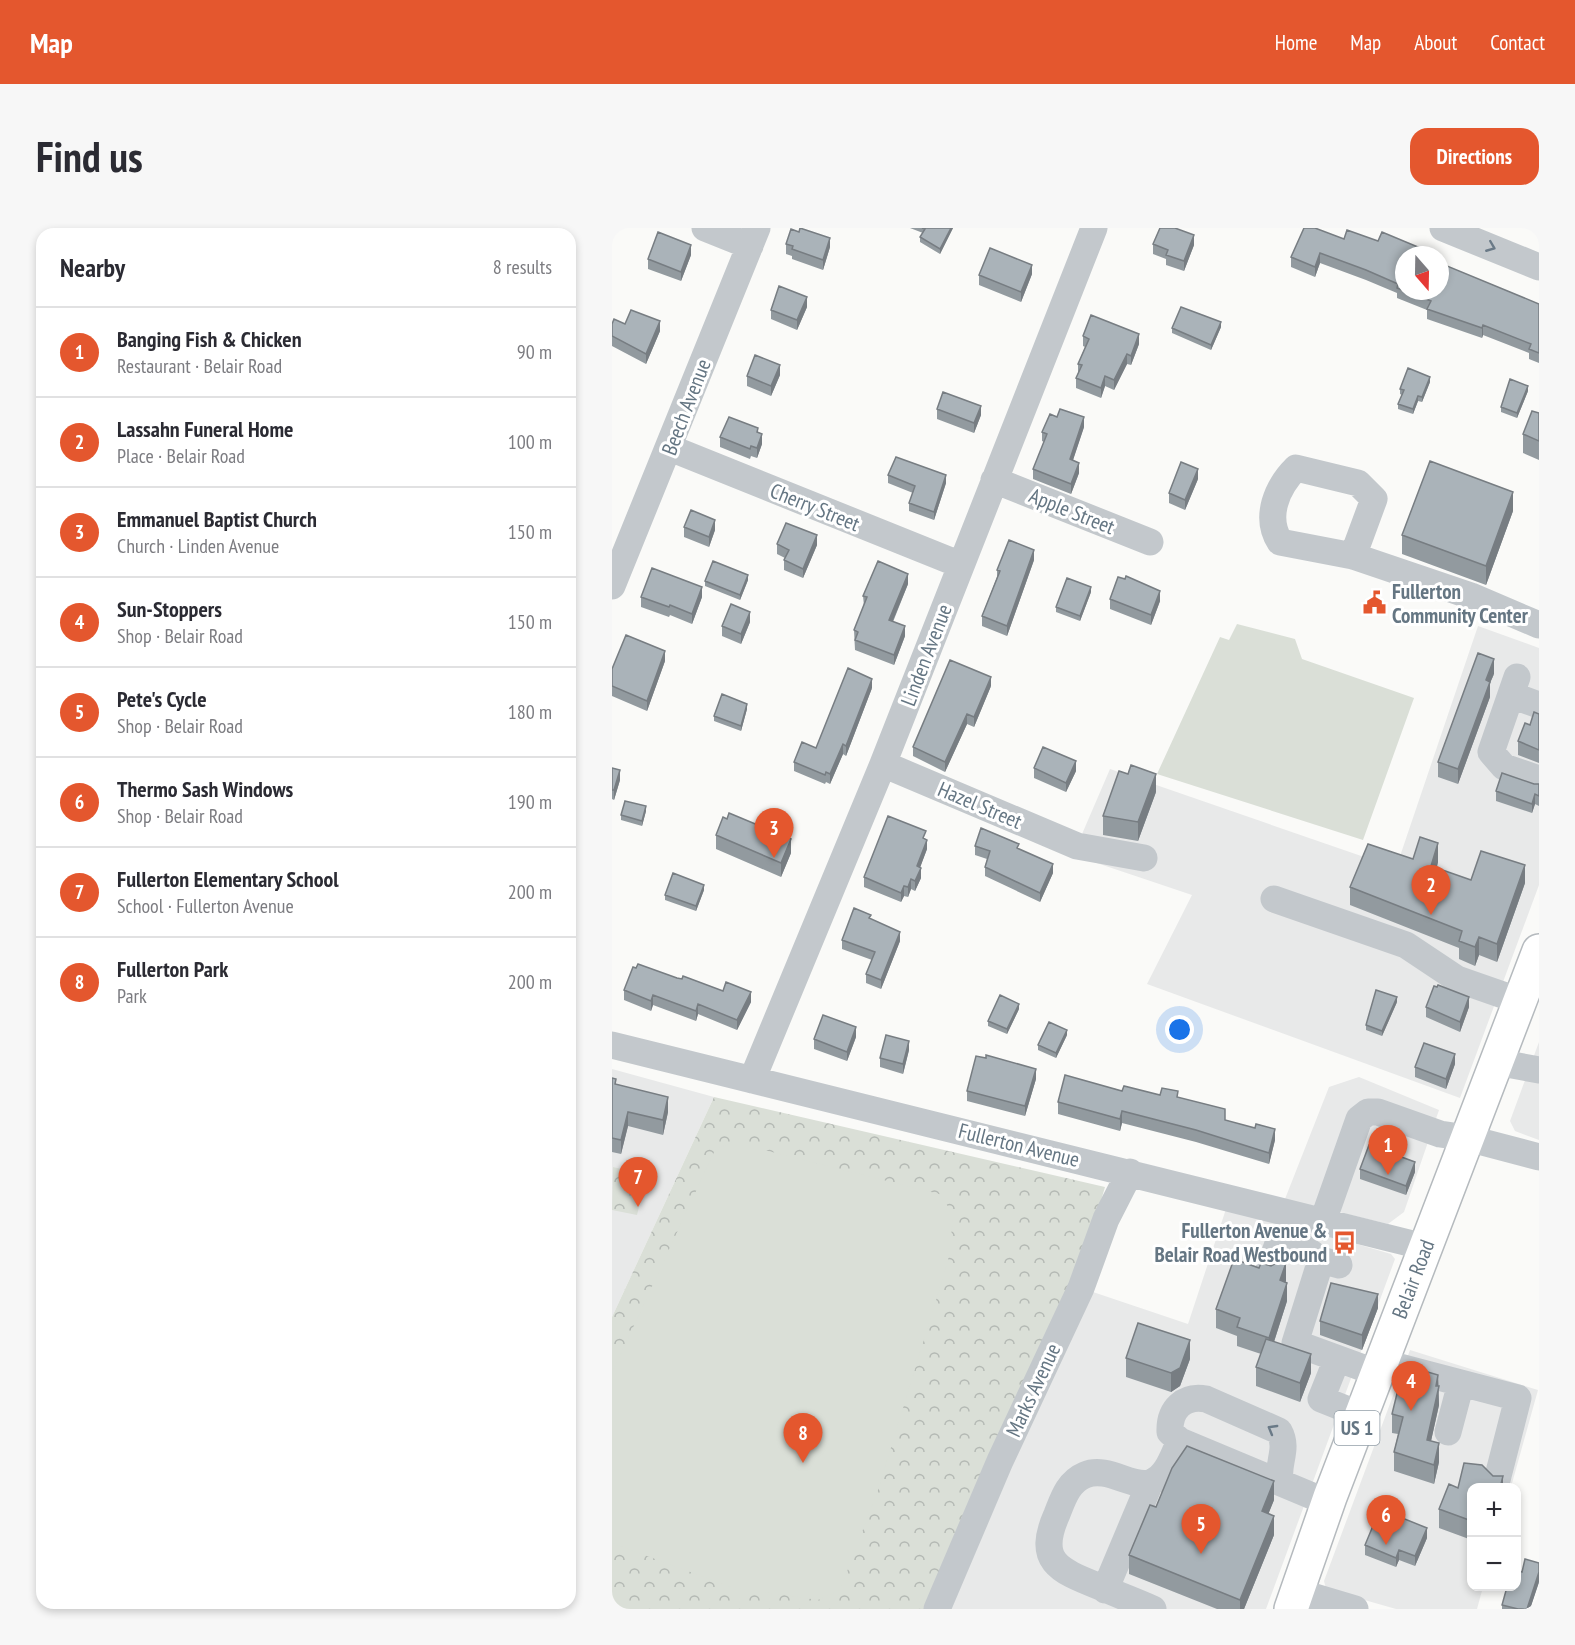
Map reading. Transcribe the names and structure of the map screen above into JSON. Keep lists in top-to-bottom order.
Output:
{
  "streets": {
    "main road": ["Belair Road", "US 1"],
    "street": [
      "Beech Avenue",
      "Cherry Street",
      "Apple Street",
      "Linden Avenue",
      "Hazel Street",
      "Fullerton Avenue",
      "Marks Avenue"
    ]
  },
  "crossings": [
    ["Beech Avenue", "Cherry Street"],
    ["Cherry Street", "Linden Avenue"],
    ["Apple Street", "Linden Avenue"],
    ["Linden Avenue", "Hazel Street"],
    ["Linden Avenue", "Fullerton Avenue"],
    ["Fullerton Avenue", "Belair Road"],
    ["Fullerton Avenue", "Marks Avenue"]
  ],
  "places": {
    "public building": ["Fullerton Community Center"],
    "bus stop": ["Fullerton Avenue & Belair Road Westbound"]
  },
  "north": "bottom",
  "page": {
    "header": "Map",
    "nav": [
      "Home",
      "Map",
      "About",
      "Contact"
    ],
    "buttons": "Directions",
    "title": "Find us",
    "heading": ["Nearby", "8 results"],
    "list": [
      {
        "mark": "1",
        "name": "Banging Fish & Chicken",
        "note": "Restaurant · Belair Road",
        "value": "90 m"
      },
      {
        "mark": "2",
        "name": "Lassahn Funeral Home",
        "note": "Place · Belair Road",
        "value": "100 m"
      },
      {
        "mark": "3",
        "name": "Emmanuel Baptist Church",
        "note": "Church · Linden Avenue",
        "value": "150 m"
      },
      {
        "mark": "4",
        "name": "Sun-Stoppers",
        "note": "Shop · Belair Road",
        "value": "150 m"
      },
      {
        "mark": "5",
        "name": "Pete's Cycle",
        "note": "Shop · Belair Road",
        "value": "180 m"
      },
      {
        "mark": "6",
        "name": "Thermo Sash Windows",
        "note": "Shop · Belair Road",
        "value": "190 m"
      },
      {
        "mark": "7",
        "name": "Fullerton Elementary School",
        "note": "School · Fullerton Avenue",
        "value": "200 m"
      },
      {
        "mark": "8",
        "name": "Fullerton Park",
        "note": "Park",
        "value": "200 m"
      }
    ],
    "pins": [
      "3",
      "2",
      "1",
      "7",
      "4",
      "8",
      "6",
      "5"
    ],
    "map_buttons": ["+", "−"]
  }
}
